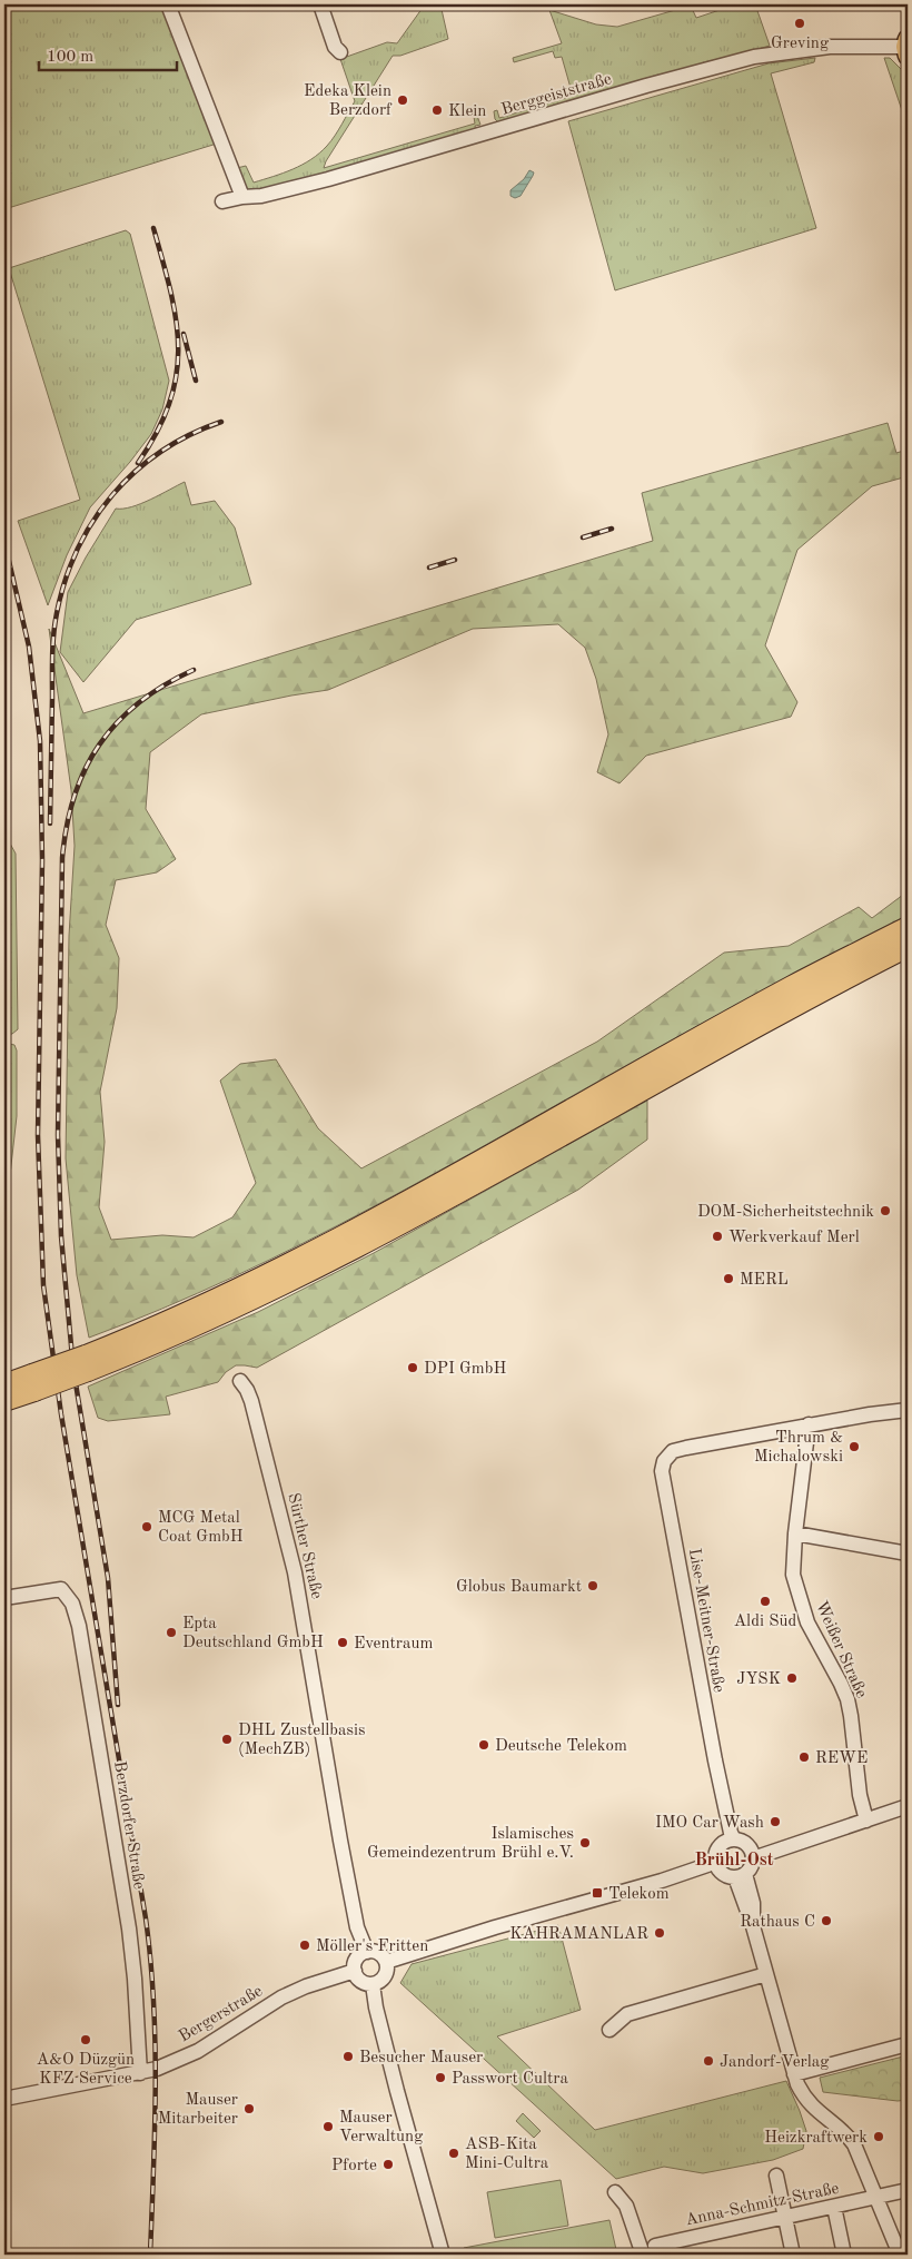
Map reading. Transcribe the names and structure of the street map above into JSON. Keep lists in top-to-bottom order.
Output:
{
  "streets": {
    "street": [
      "Berggeiststraße",
      "Sürther Straße",
      "Lise-Meitner-Straße",
      "Weißer Straße",
      "Berzdorfer Straße",
      "Bergerstraße",
      "Anna-Schmitz-Straße"
    ]
  },
  "crossings": [
    ["Sürther Straße", "Bergerstraße"],
    ["Lise-Meitner-Straße", "Weißer Straße"],
    ["Berzdorfer Straße", "Bergerstraße"]
  ],
  "districts": ["Brühl-Ost"],
  "places": {
    "other": [
      "Greving",
      "Edeka Klein Berzdorf",
      "Klein",
      "DOM-Sicherheitstechnik",
      "Werkverkauf Merl",
      "MERL",
      "DPI GmbH",
      "Thrum & Michalowski",
      "MCG Metal Coat GmbH",
      "Globus Baumarkt",
      "Aldi Süd",
      "Epta Deutschland GmbH",
      "Eventraum",
      "JYSK",
      "DHL Zustellbasis (MechZB)",
      "Deutsche Telekom",
      "REWE",
      "IMO Car Wash",
      "Islamisches Gemeindezentrum Brühl e.V.",
      "Rathaus C",
      "KAHRAMANLAR",
      "Möller's Fritten",
      "A&O Düzgün KFZ Service",
      "Besucher Mauser",
      "Jandorf-Verlag",
      "Passwort Cultra",
      "Mauser Mitarbeiter",
      "Mauser Verwaltung",
      "Heizkraftwerk",
      "ASB-Kita Mini-Cultra",
      "Pforte"
    ],
    "transit": ["Telekom"]
  },
  "scale_bar": "100 m"
}
